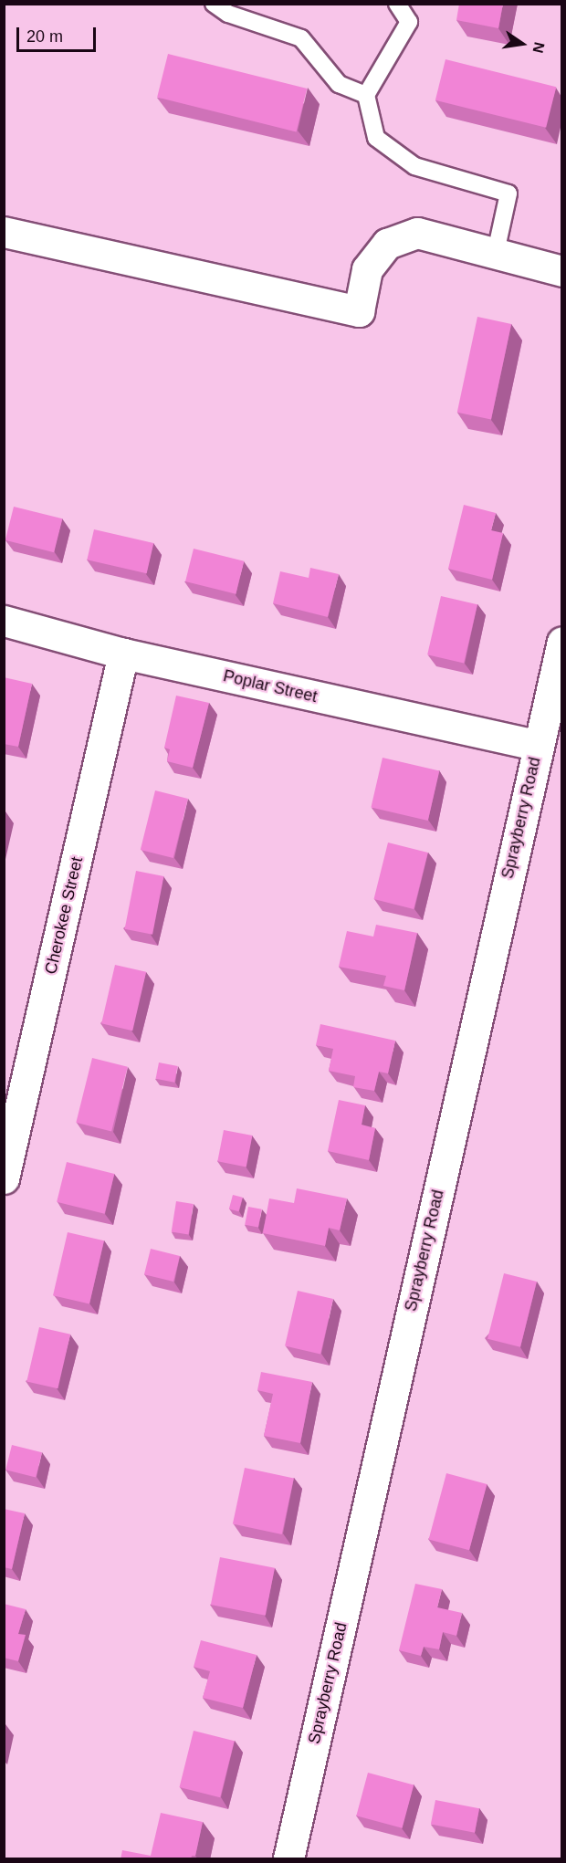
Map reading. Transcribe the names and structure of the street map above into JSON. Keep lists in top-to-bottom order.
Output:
{
  "streets": {
    "street": ["Poplar Street", "Sprayberry Road", "Cherokee Street"]
  },
  "crossings": [
    ["Poplar Street", "Sprayberry Road"],
    ["Poplar Street", "Cherokee Street"]
  ],
  "scale_bar": "20 m",
  "north": "right"
}
